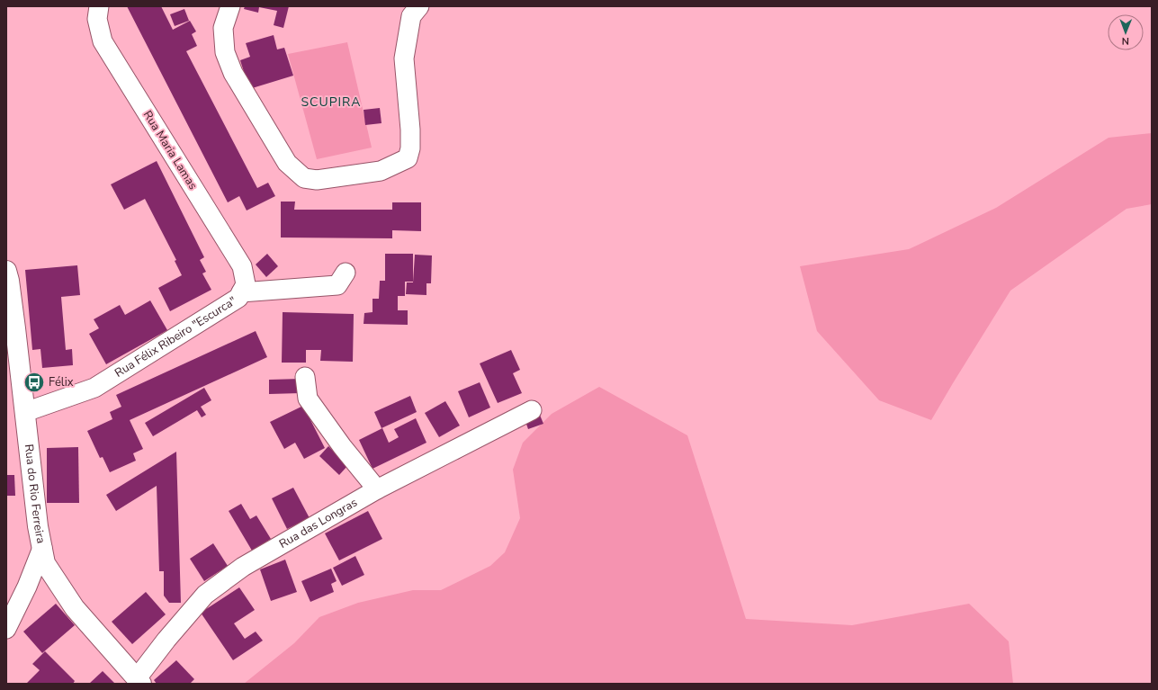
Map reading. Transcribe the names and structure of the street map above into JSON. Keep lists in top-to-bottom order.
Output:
{
  "streets": {
    "street": [
      "Rua Maria Lamas",
      "Rua Félix Ribeiro \"Escurca\"",
      "Rua do Rio Ferreira",
      "Rua das Longras"
    ]
  },
  "crossings": [
    ["Rua Maria Lamas", "Rua Félix Ribeiro \"Escurca\""],
    ["Rua Félix Ribeiro \"Escurca\"", "Rua do Rio Ferreira"],
    ["Rua do Rio Ferreira", "Rua das Longras"]
  ],
  "districts": ["SCUPIRA"],
  "places": {
    "bus stop": ["Félix"]
  },
  "north": "bottom"
}
